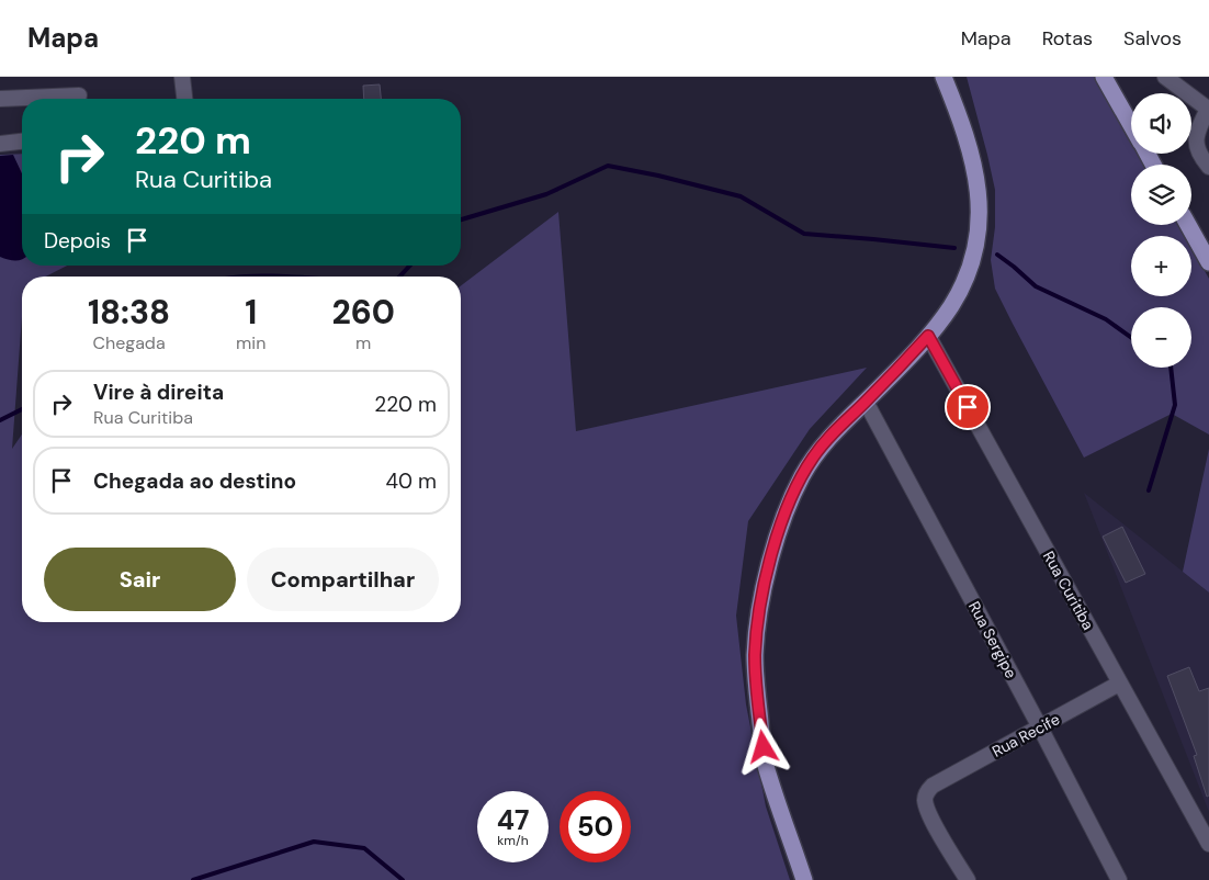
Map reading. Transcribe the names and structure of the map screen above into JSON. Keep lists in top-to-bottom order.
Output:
{
  "streets": {
    "street": ["Rua Curitiba", "Rua Sergipe", "Rua Recife"]
  },
  "crossings": [
    ["Rua Curitiba", "Rua Recife"],
    ["Rua Sergipe", "Rua Recife"]
  ],
  "page": {
    "header": "Mapa",
    "nav": ["Mapa", "Rotas", "Salvos"],
    "map_buttons": ["+", "−"],
    "turn": ["220 m", "Rua Curitiba"],
    "then": "Depois",
    "eta": [
      "18:38",
      "Chegada",
      "1",
      "min",
      "260",
      "m"
    ],
    "list": [
      {
        "name": "Vire à direita",
        "note": "Rua Curitiba",
        "value": "220 m"
      },
      {
        "name": "Chegada ao destino",
        "value": "40 m"
      }
    ],
    "buttons": ["Sair", "Compartilhar"],
    "speed": "47 km/h",
    "limit": "50"
  }
}
